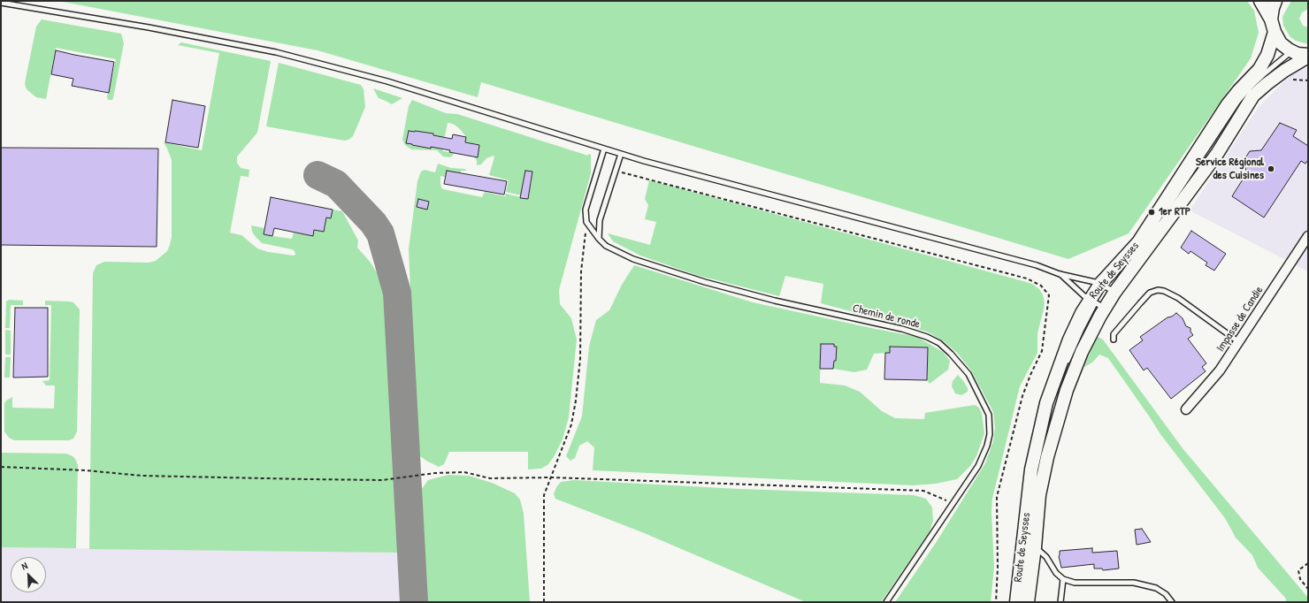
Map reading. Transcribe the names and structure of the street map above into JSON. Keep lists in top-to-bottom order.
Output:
{
  "streets": {
    "main road": ["Route de Seysses"],
    "street": ["Impasse de Candie"],
    "lane": ["Chemin de ronde"]
  },
  "places": ["Service Régional des Cuisines", "1er RTP"],
  "north": "top left"
}
